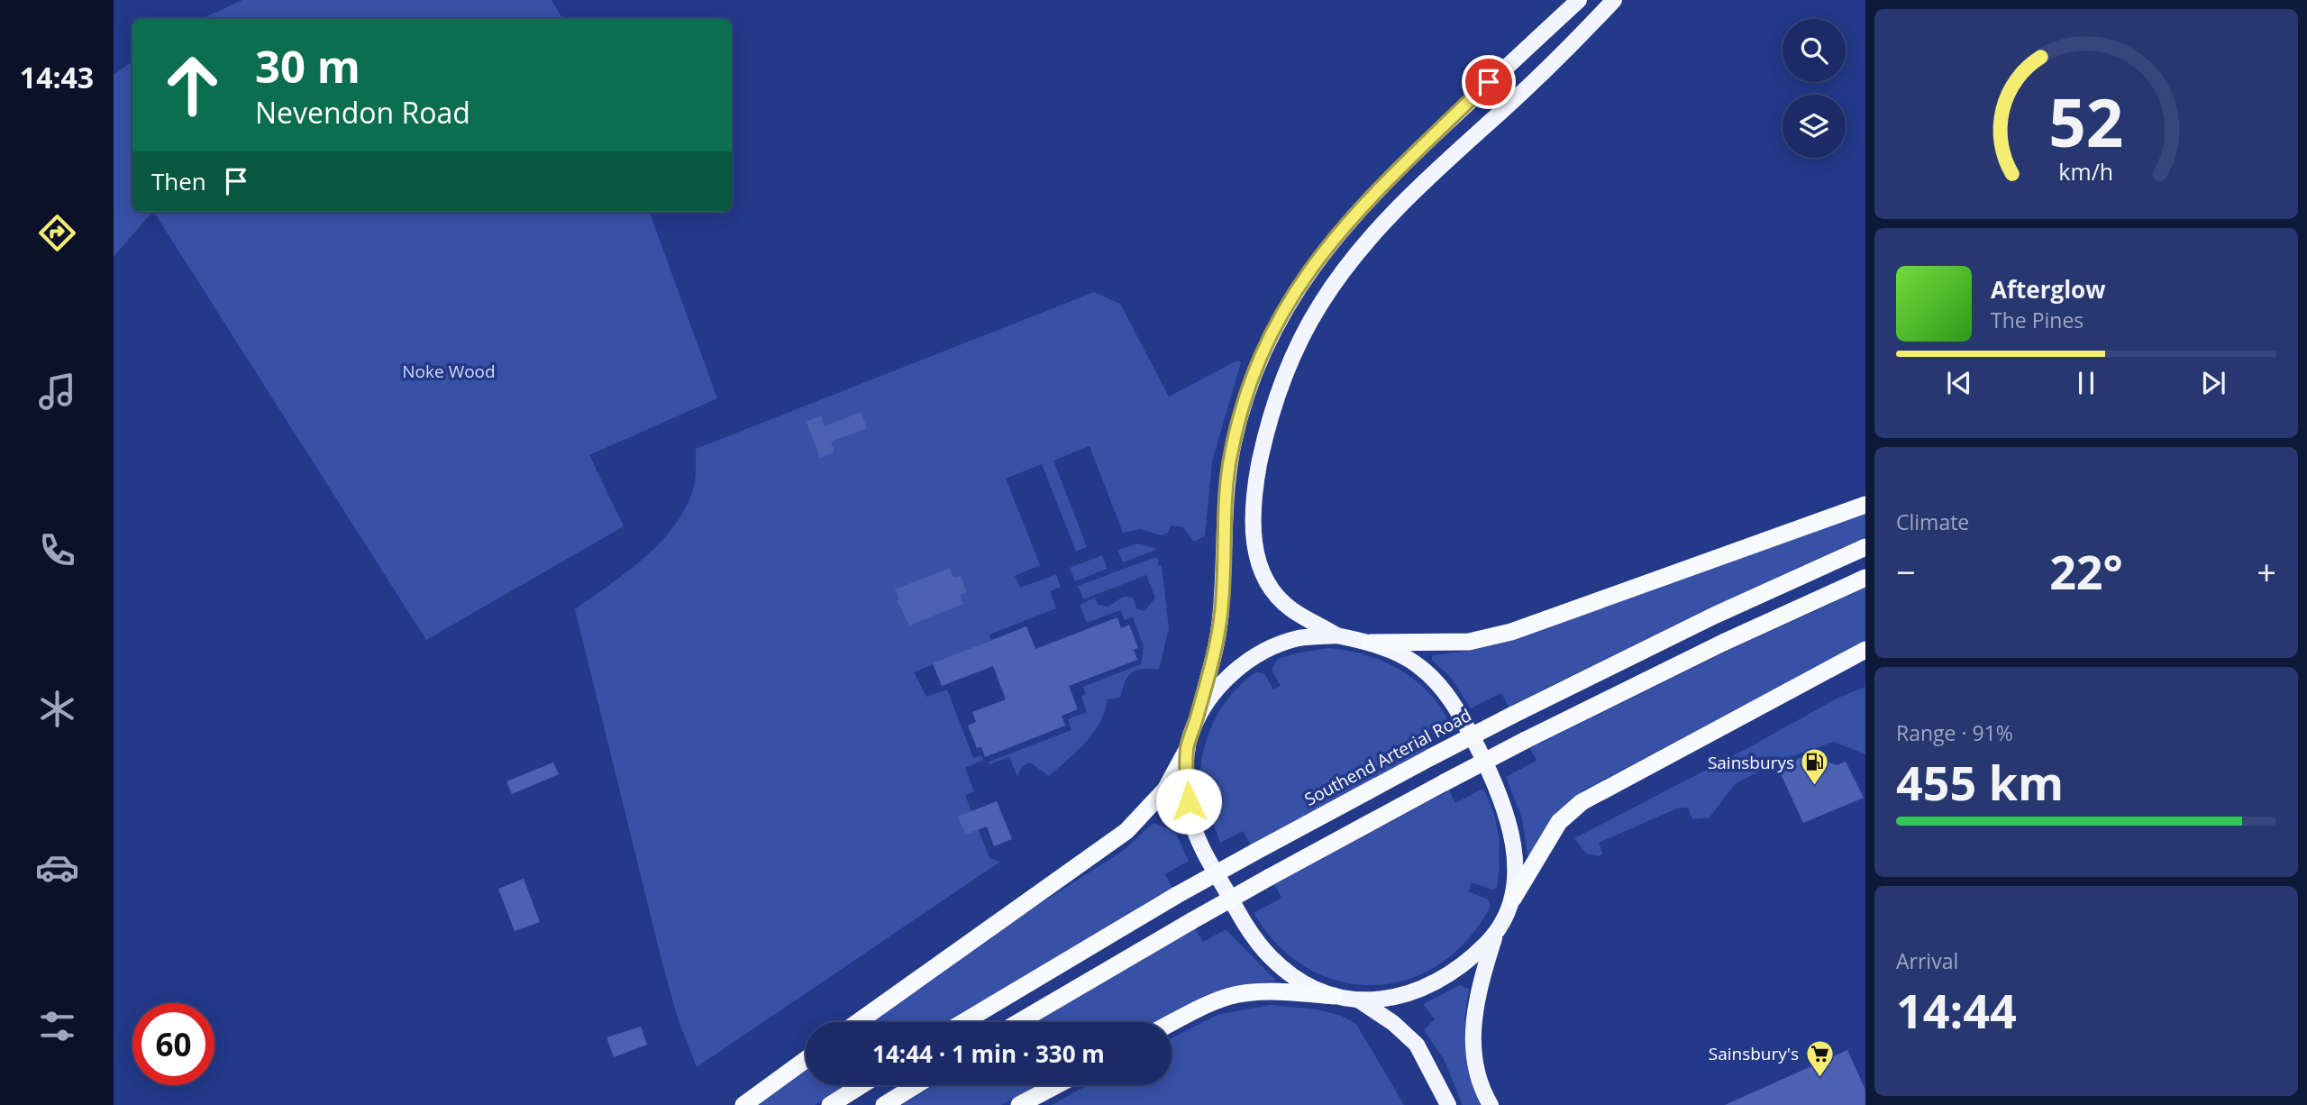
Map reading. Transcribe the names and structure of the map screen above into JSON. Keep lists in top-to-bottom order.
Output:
{
  "streets": {
    "highway": ["Southend Arterial Road"]
  },
  "parks": ["Noke Wood"],
  "places": {
    "fuel station": ["Sainsburys"],
    "supermarket": ["Sainsbury's"]
  },
  "page": {
    "tabs": "14:43",
    "turn": ["30 m", "Nevendon Road"],
    "then": "Then",
    "song": ["Afterglow", "The Pines"],
    "tile": [
      "Climate",
      ["Range · 91%", "455 km"],
      ["Arrival", "14:44"]
    ],
    "heat": ["−", "22°", "+"],
    "limit": "60",
    "trip": "14:44 · 1 min · 330 m",
    "gauge": ["52", "km/h"]
  }
}
